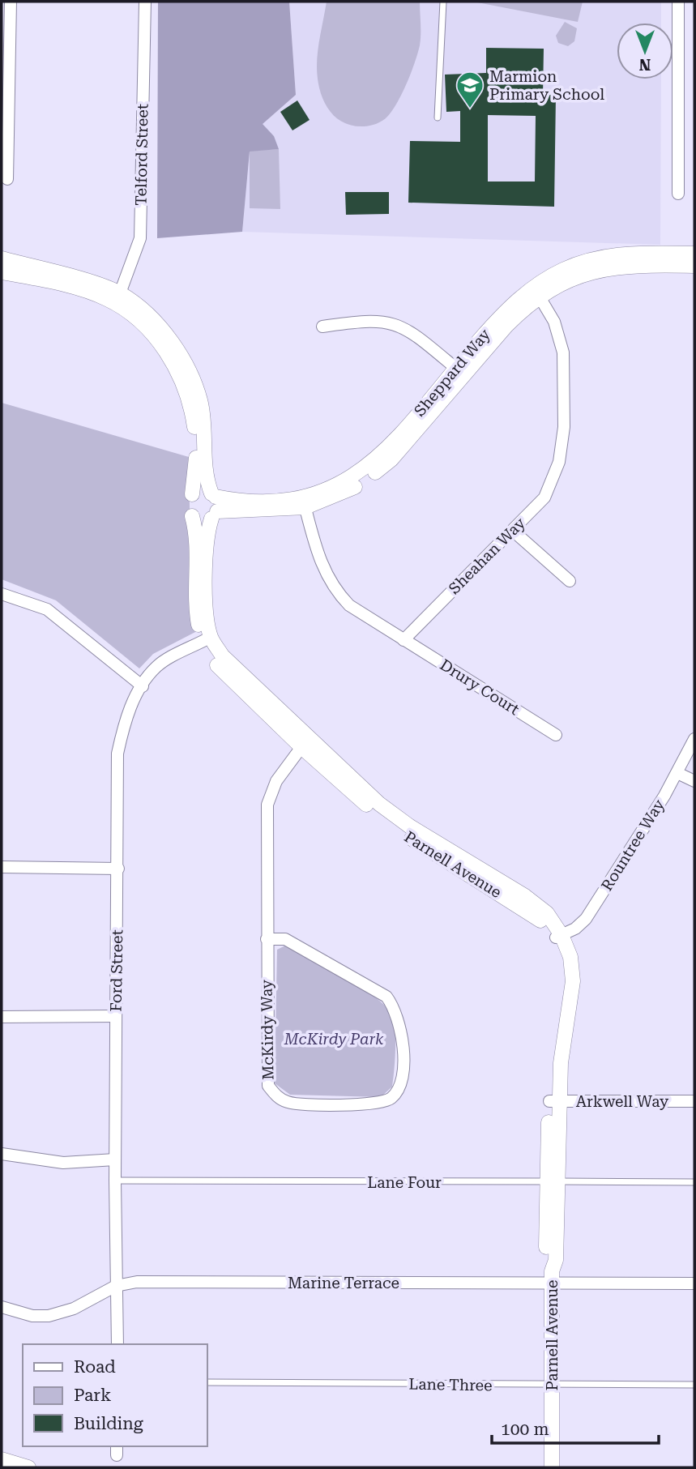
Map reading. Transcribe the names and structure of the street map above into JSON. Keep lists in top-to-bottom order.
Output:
{
  "streets": {
    "street": [
      "Telford Street",
      "Sheppard Way",
      "Sheahan Way",
      "Drury Court",
      "Rountree Way",
      "Parnell Avenue",
      "Ford Street",
      "McKirdy Way",
      "Arkwell Way",
      "Marine Terrace"
    ],
    "lane": ["Lane Four", "Lane Three"]
  },
  "crossings": [
    ["Telford Street", "Parnell Avenue"],
    ["Sheppard Way", "Sheahan Way"],
    ["Sheppard Way", "Parnell Avenue"],
    ["Sheahan Way", "Drury Court"],
    ["Rountree Way", "Parnell Avenue"],
    ["Parnell Avenue", "Ford Street"],
    ["Parnell Avenue", "McKirdy Way"],
    ["Parnell Avenue", "Arkwell Way"],
    ["Parnell Avenue", "Lane Four"],
    ["Parnell Avenue", "Marine Terrace"],
    ["Parnell Avenue", "Lane Three"],
    ["Ford Street", "Lane Four"],
    ["Ford Street", "Marine Terrace"]
  ],
  "parks": ["McKirdy Park"],
  "places": {
    "school or university": ["Marmion Primary School"]
  },
  "legend": ["Road", "Park", "Building"],
  "scale_bar": "100 m",
  "north": "bottom"
}
